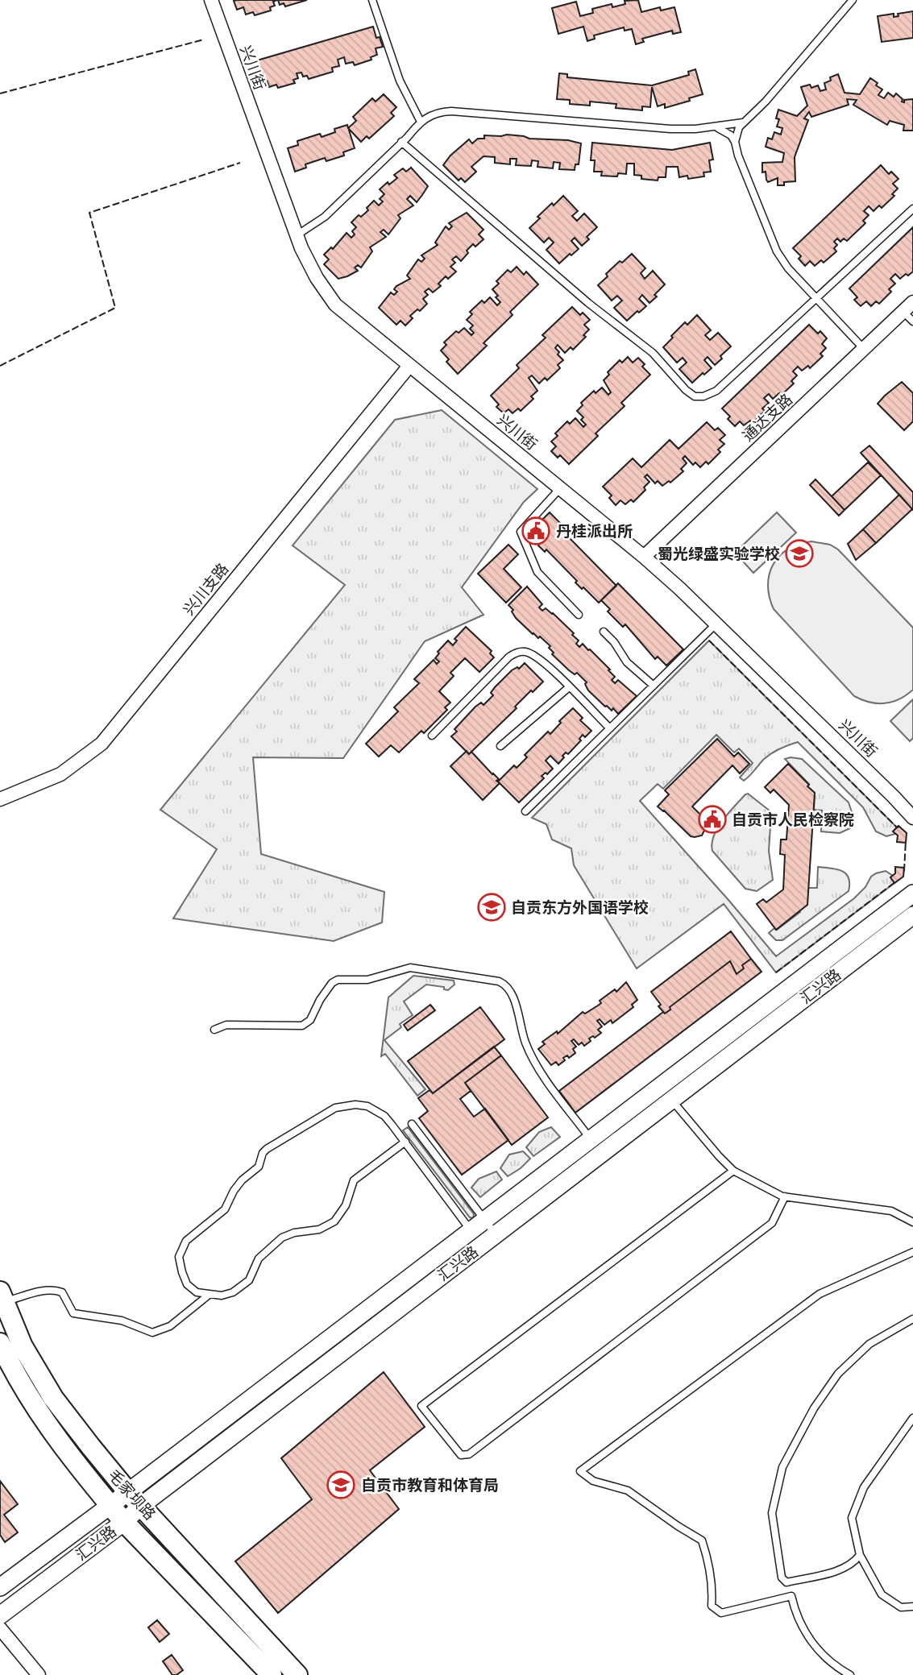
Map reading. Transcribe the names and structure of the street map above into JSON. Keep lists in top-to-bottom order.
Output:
{
  "streets": {
    "main road": ["汇兴路", "毛家坝路"],
    "street": ["兴川街", "通达支路", "兴川支路"]
  },
  "crossings": [
    ["兴川街", "通达支路"],
    ["兴川街", "兴川支路"],
    ["汇兴路", "毛家坝路"]
  ],
  "places": {
    "public building": ["丹桂派出所", "自贡市人民检察院"],
    "school or university": ["蜀光绿盛实验学校", "自贡东方外国语学校", "自贡市教育和体育局"]
  }
}
